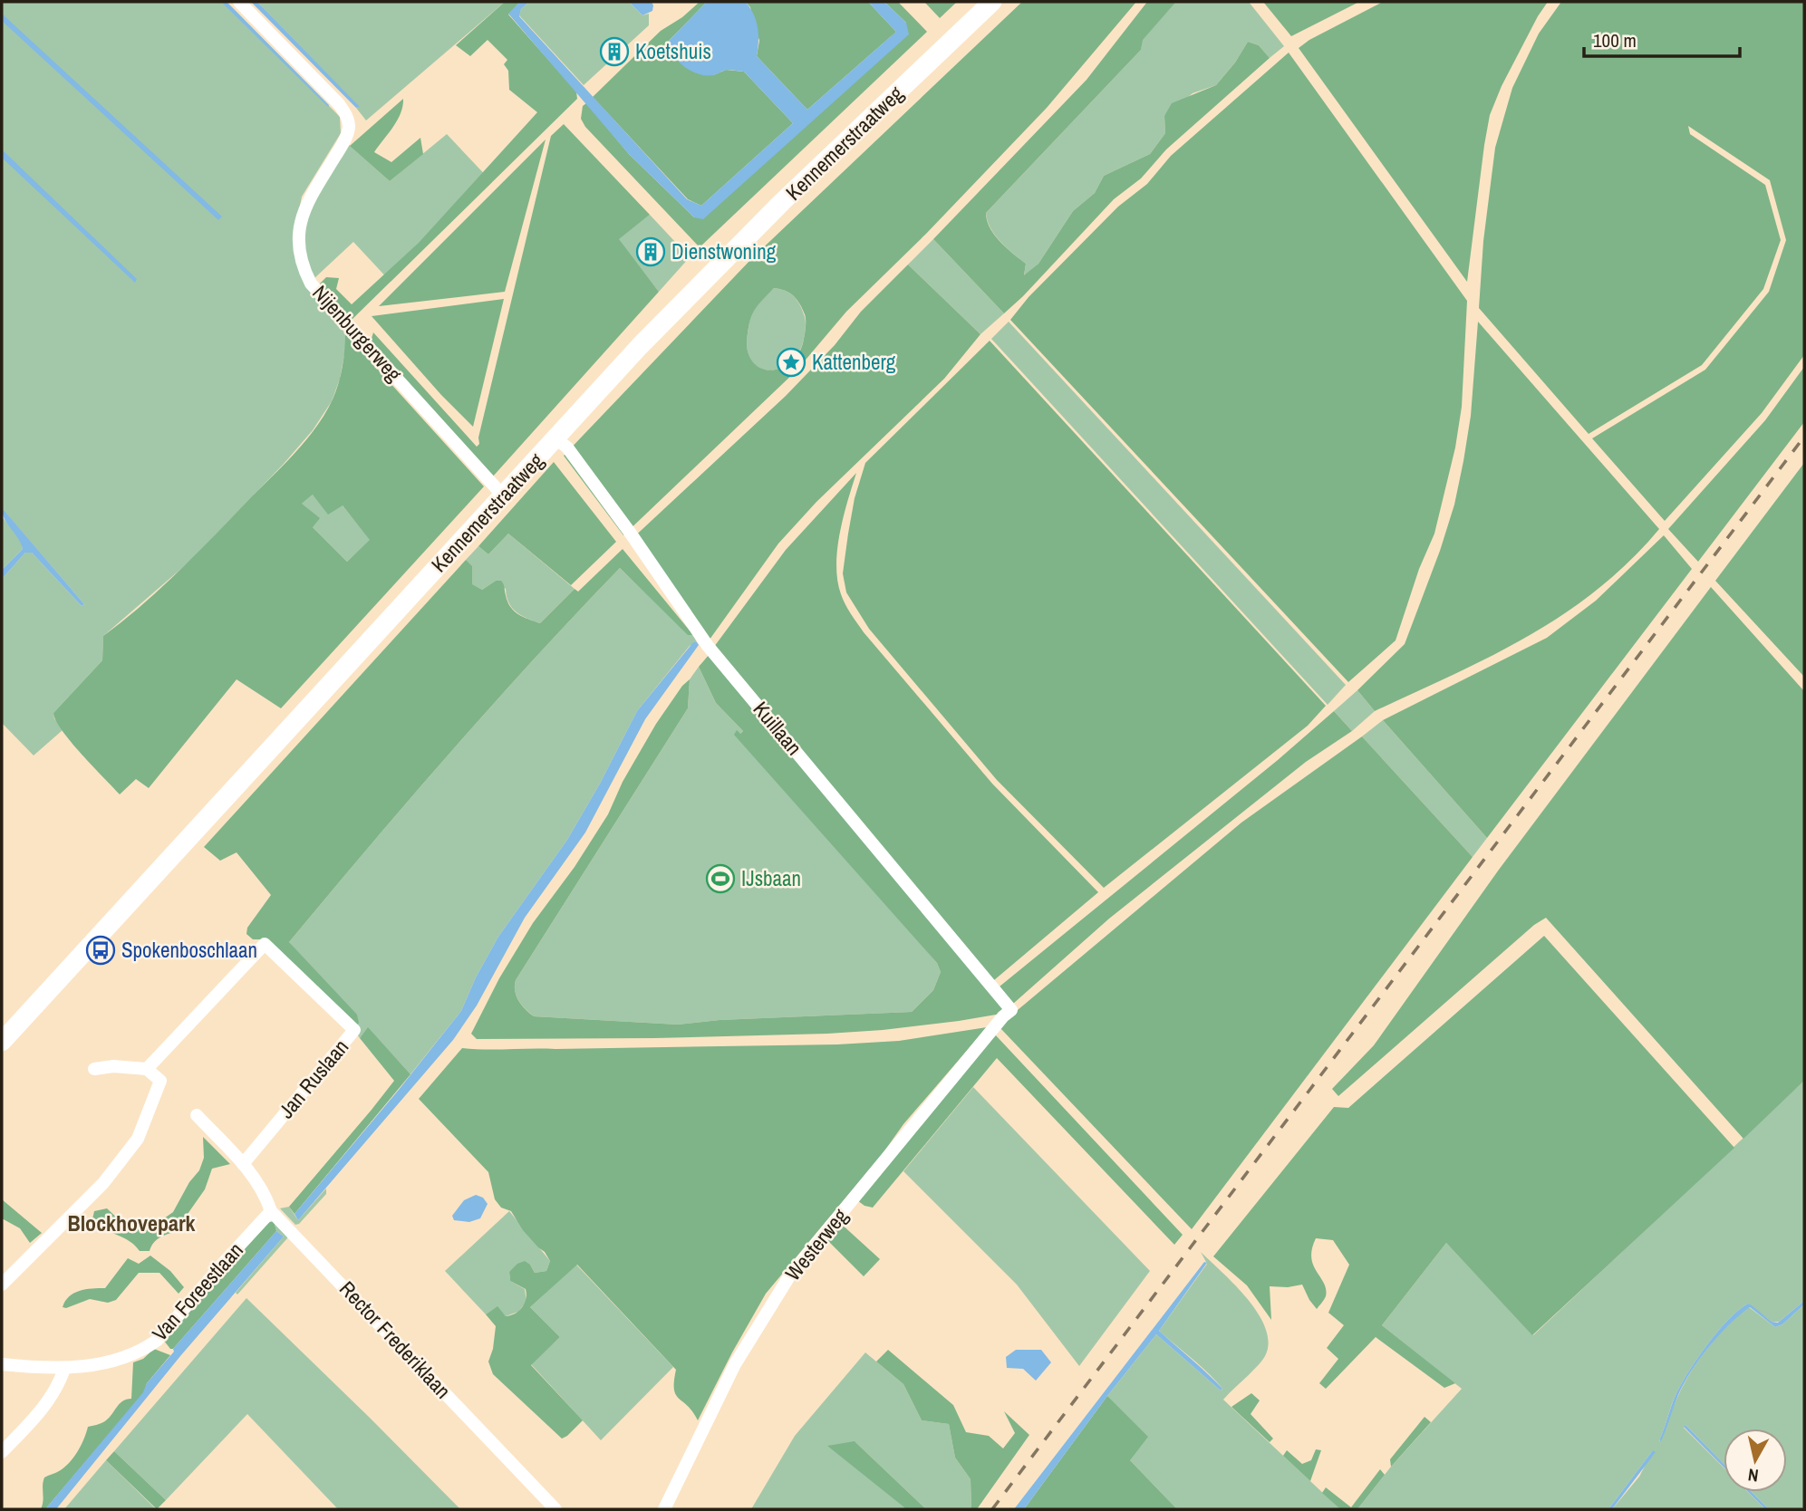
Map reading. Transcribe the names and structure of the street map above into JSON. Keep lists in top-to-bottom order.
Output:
{
  "streets": {
    "main road": ["Kennemerstraatweg"],
    "street": [
      "Nijenburgerweg",
      "Kuillaan",
      "Jan Ruslaan",
      "Westerweg",
      "Van Foreestlaan",
      "Rector Frederiklaan"
    ]
  },
  "crossings": [
    ["Kennemerstraatweg", "Nijenburgerweg"],
    ["Kennemerstraatweg", "Kuillaan"],
    ["Kuillaan", "Westerweg"],
    ["Jan Ruslaan", "Rector Frederiklaan"],
    ["Van Foreestlaan", "Rector Frederiklaan"]
  ],
  "districts": ["Blockhovepark"],
  "places": {
    "building": ["Koetshuis", "Dienstwoning"],
    "place": ["Kattenberg"],
    "sports": ["IJsbaan"],
    "bus stop": ["Spokenboschlaan"]
  },
  "scale_bar": "100 m",
  "north": "bottom"
}
